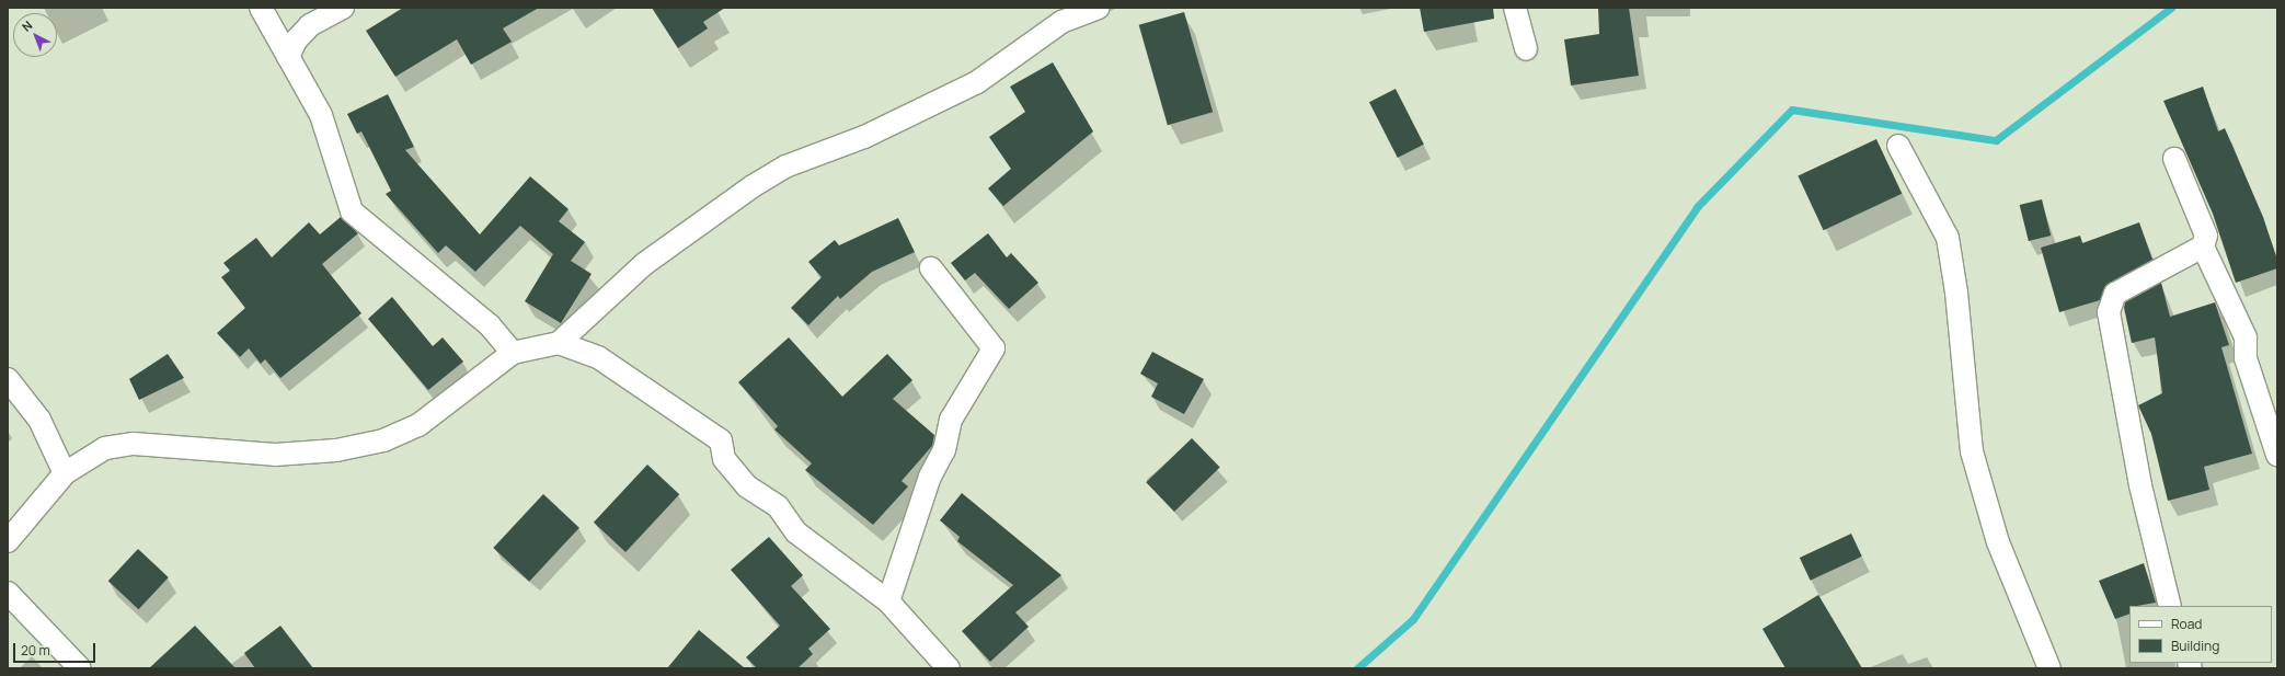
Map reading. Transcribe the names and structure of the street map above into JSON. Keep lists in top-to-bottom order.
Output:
{
  "legend": ["Road", "Building"],
  "scale_bar": "20 m",
  "north": "top left"
}
